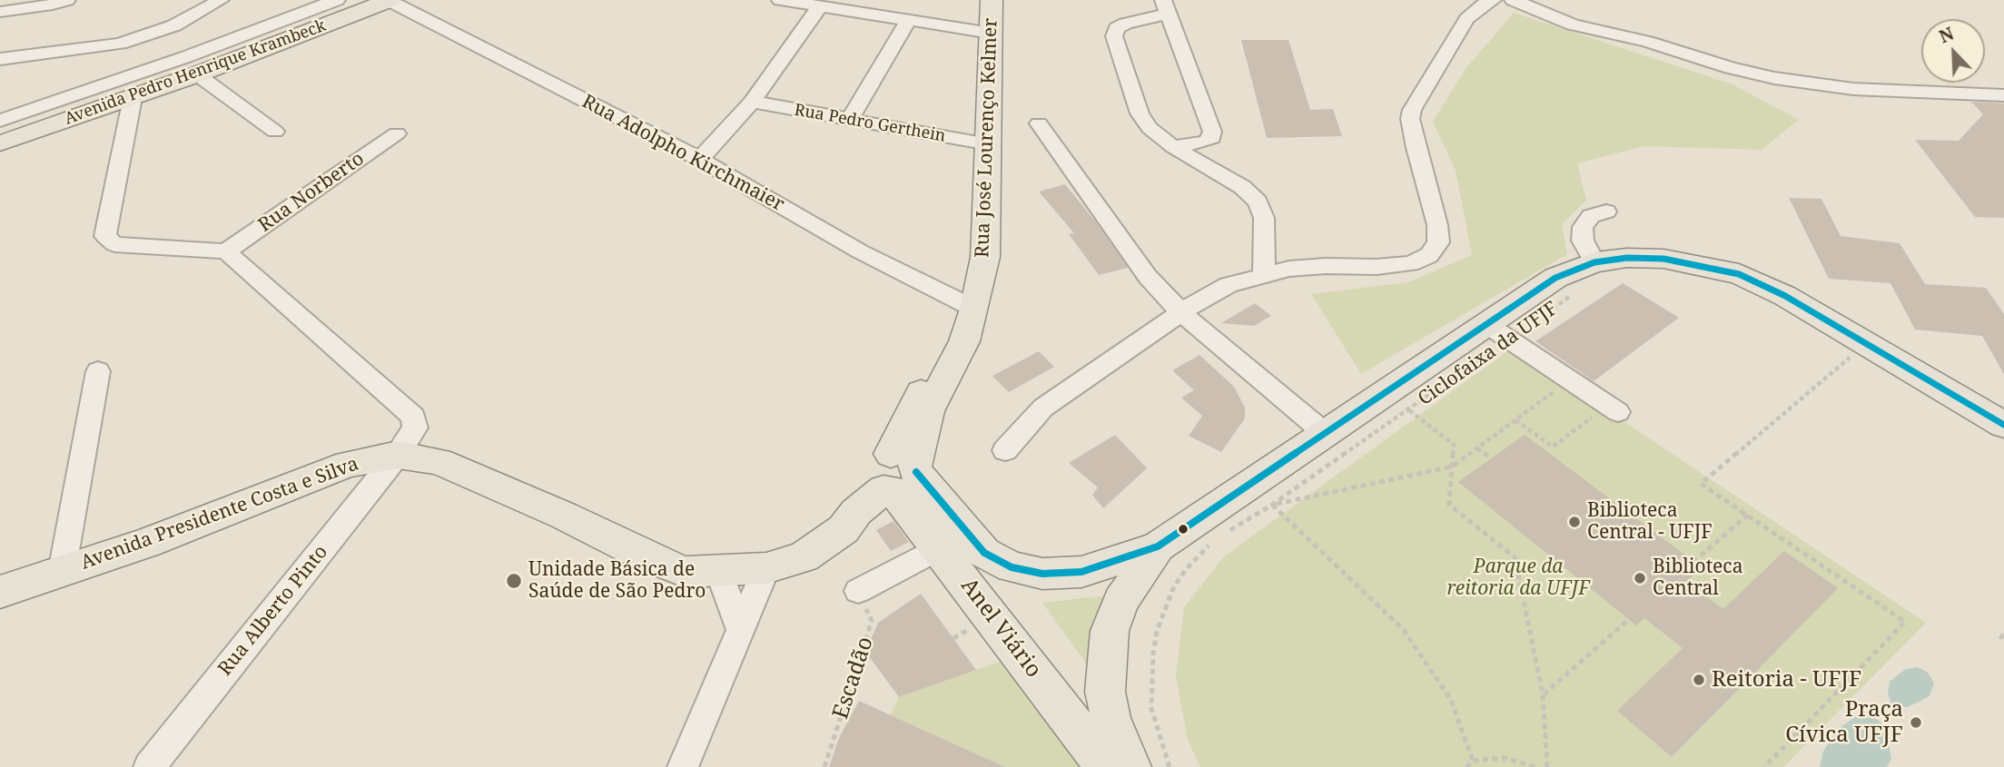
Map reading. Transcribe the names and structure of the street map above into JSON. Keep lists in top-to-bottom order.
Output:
{
  "streets": {
    "main road": [
      "Avenida Pedro Henrique Krambeck",
      "Rua José Lourenço Kelmer",
      "Avenida Presidente Costa e Silva",
      "Anel Viário"
    ],
    "street": [
      "Rua Pedro Gerthein",
      "Rua Adolpho Kirchmaier",
      "Rua Norberto",
      "Rua Alberto Pinto"
    ],
    "path": ["Ciclofaixa da UFJF", "Escadão"]
  },
  "crossings": [
    ["Avenida Pedro Henrique Krambeck", "Rua Adolpho Kirchmaier"],
    ["Rua Pedro Gerthein", "Rua José Lourenço Kelmer"],
    ["Rua José Lourenço Kelmer", "Rua Adolpho Kirchmaier"],
    ["Rua José Lourenço Kelmer", "Avenida Presidente Costa e Silva"],
    ["Rua José Lourenço Kelmer", "Anel Viário"],
    ["Rua Norberto", "Rua Alberto Pinto"],
    ["Ciclofaixa da UFJF", "Anel Viário"],
    ["Avenida Presidente Costa e Silva", "Rua Alberto Pinto"],
    ["Avenida Presidente Costa e Silva", "Anel Viário"]
  ],
  "parks": ["Parque da reitoria da UFJF"],
  "places": [
    "Biblioteca Central - UFJF",
    "Biblioteca Central",
    "Unidade Básica de Saúde de São Pedro",
    "Reitoria - UFJF",
    "Praça Cívica UFJF"
  ],
  "north": "top left"
}
